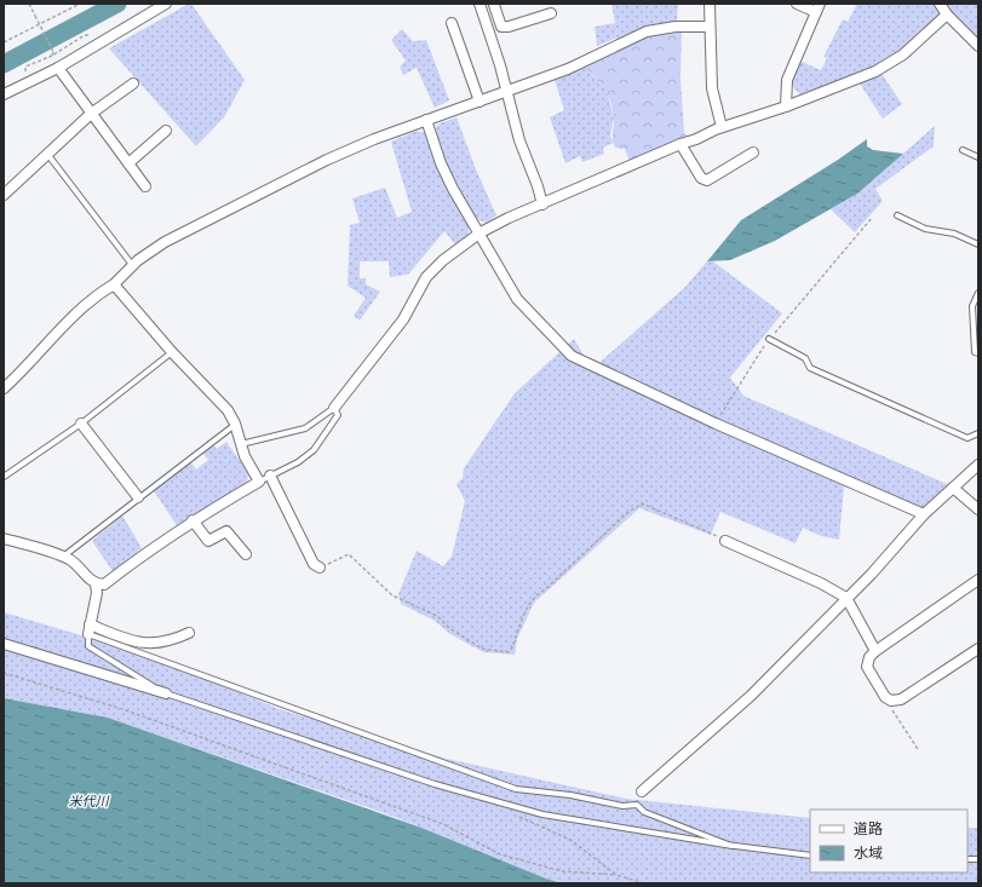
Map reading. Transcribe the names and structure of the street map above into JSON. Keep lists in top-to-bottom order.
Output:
{
  "water": ["米代川"],
  "legend": ["道路", "水域"]
}
